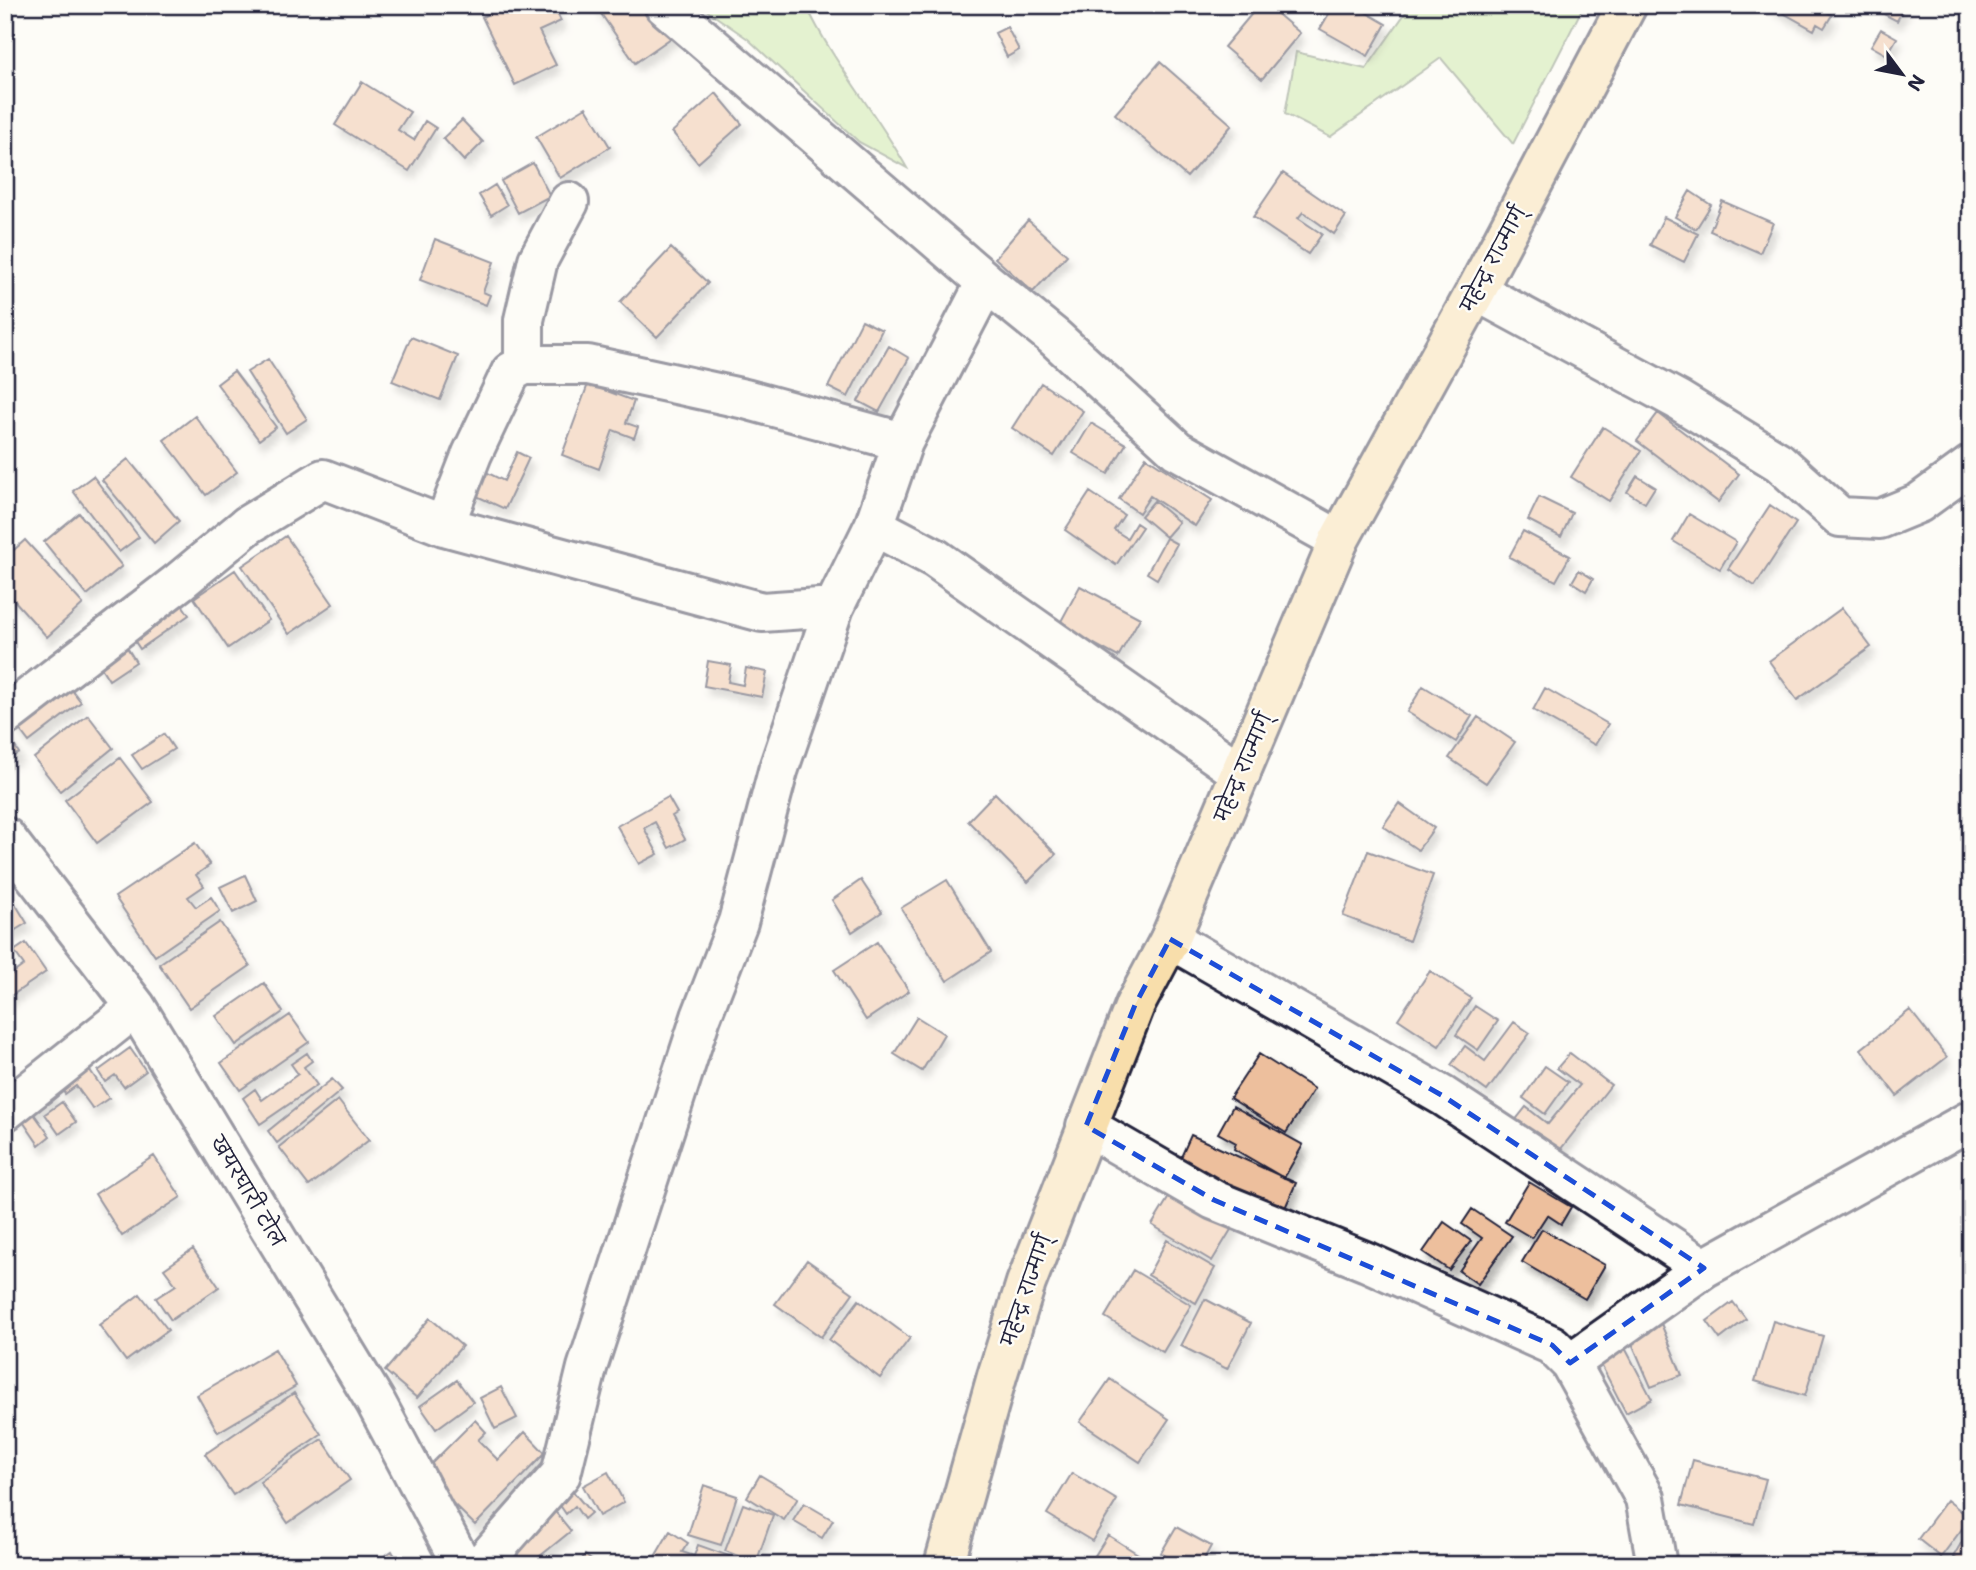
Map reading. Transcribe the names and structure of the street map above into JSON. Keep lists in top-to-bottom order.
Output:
{
  "streets": {
    "highway": ["महेन्द्र राज्मार्ग्"],
    "street": ["खयरघारी टोल"]
  },
  "north": "bottom right"
}
